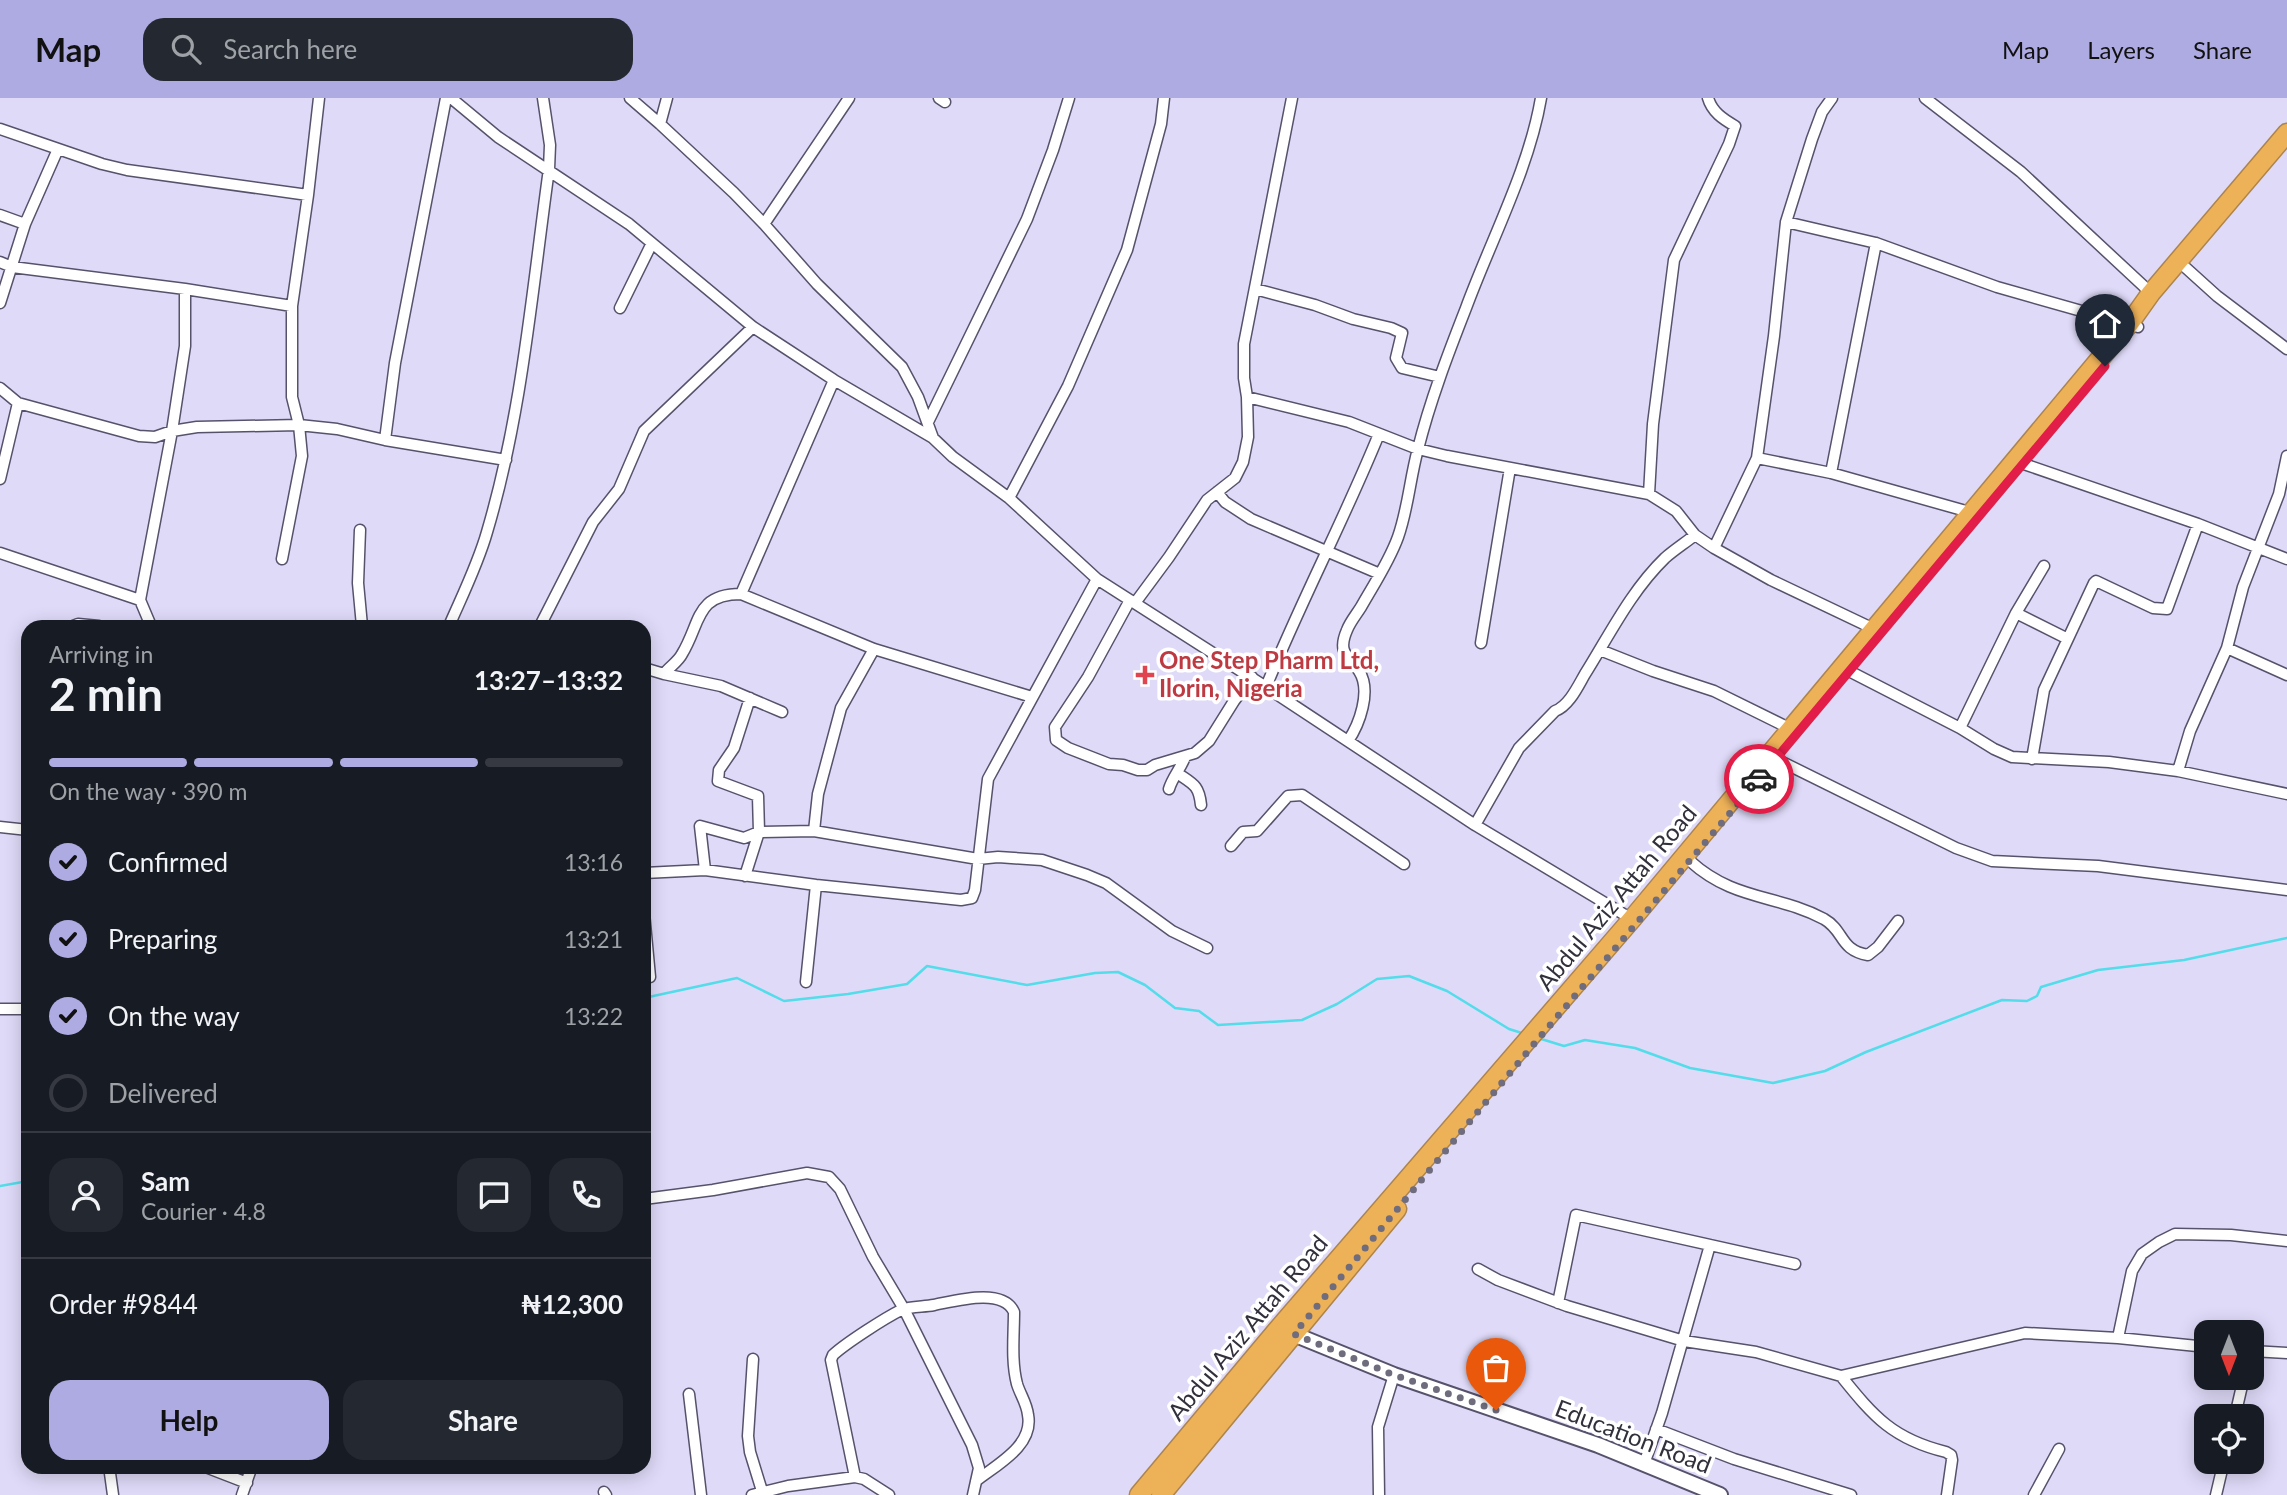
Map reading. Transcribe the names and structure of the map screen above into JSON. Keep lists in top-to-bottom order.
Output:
{
  "streets": {
    "highway": ["Abdul Aziz Attah Road"],
    "street": ["Education Road"]
  },
  "crossings": [
    ["Abdul Aziz Attah Road", "Education Road"]
  ],
  "places": {
    "health": ["One Step Pharm Ltd, Ilorin, Nigeria"]
  },
  "north": "bottom",
  "page": {
    "header": "Map",
    "search": "Search here",
    "nav": ["Map", "Layers", "Share"],
    "heading": ["2 min", "Arriving in", "13:27–13:32"],
    "panel": [
      "Sam",
      "Courier · 4.8",
      "Order #9844",
      "₦12,300"
    ],
    "bar": "On the way · 390 m",
    "list": [
      ["Confirmed", "13:16"],
      ["Preparing", "13:21"],
      ["On the way", "13:22"],
      "Delivered"
    ],
    "buttons": ["Help", "Share"]
  }
}
